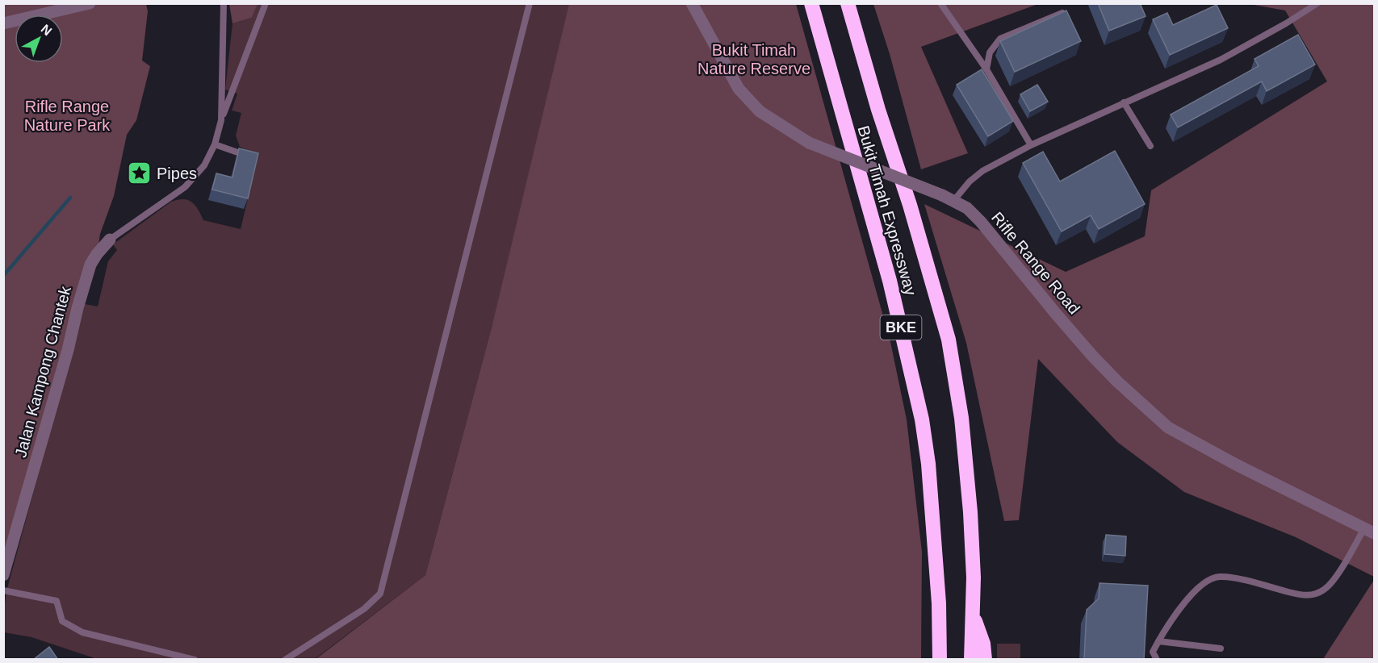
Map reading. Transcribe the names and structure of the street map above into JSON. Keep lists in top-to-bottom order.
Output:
{
  "streets": {
    "highway": ["Bukit Timah Expressway", "BKE"],
    "street": ["Rifle Range Road", "Jalan Kampong Chantek"]
  },
  "crossings": [
    ["Bukit Timah Expressway", "BKE"]
  ],
  "parks": ["Bukit Timah Nature Reserve", "Rifle Range Nature Park"],
  "places": {
    "place": ["Pipes"]
  },
  "north": "top right"
}
